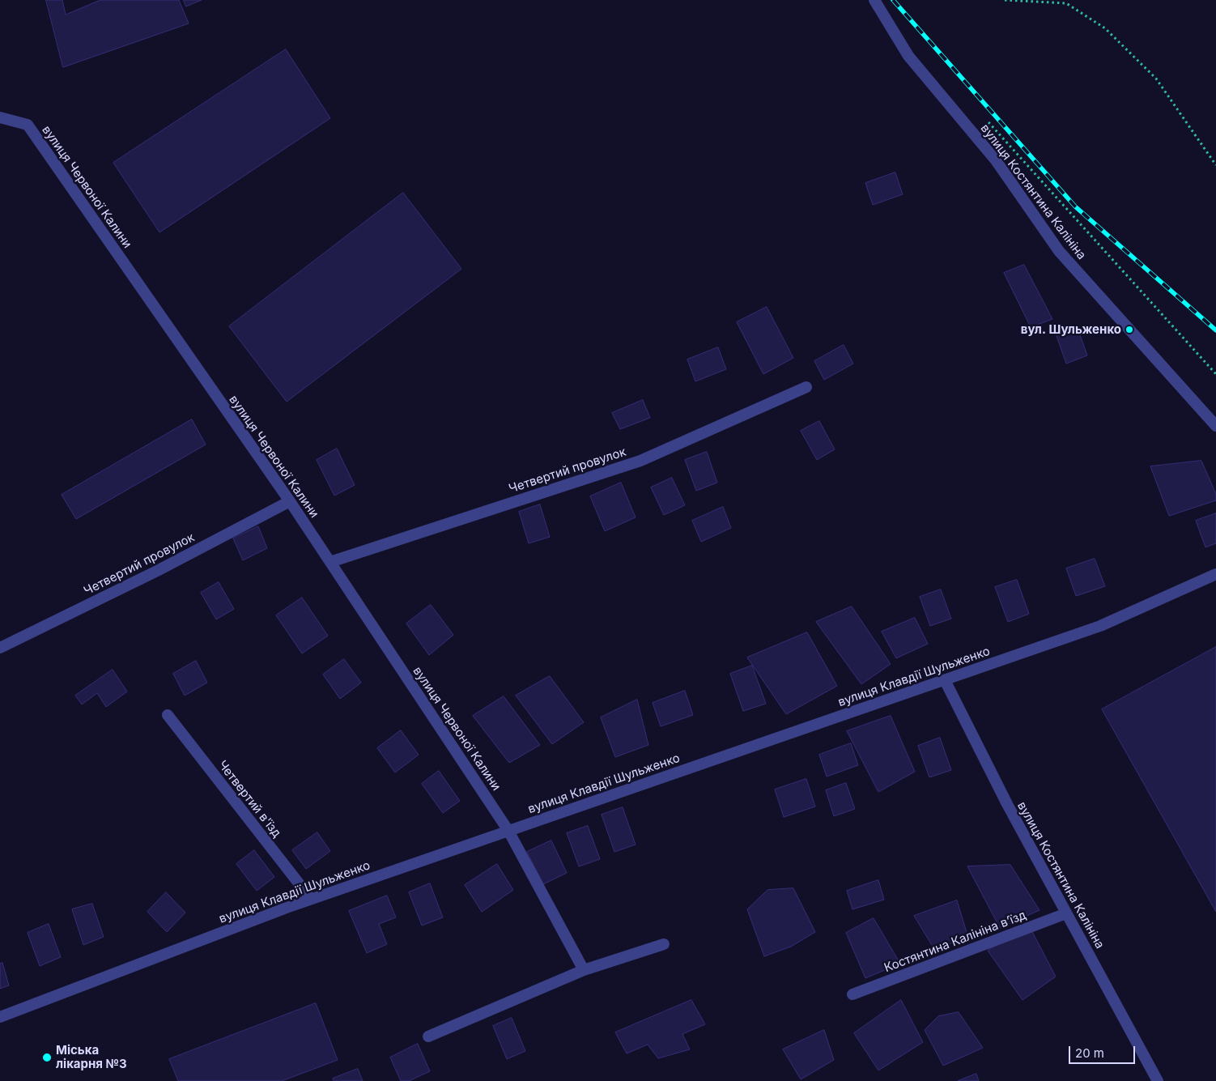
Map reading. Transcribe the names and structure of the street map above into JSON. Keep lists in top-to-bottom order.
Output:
{
  "streets": {
    "street": [
      "вулиця Червоної Калини",
      "вулиця Костянтина Калініна",
      "Четвертий провулок",
      "вулиця Клавдії Шульженко",
      "Четвертий в'їзд",
      "Костянтина Калініна в’їзд"
    ]
  },
  "crossings": [
    ["вулиця Червоної Калини", "Четвертий провулок"],
    ["вулиця Червоної Калини", "вулиця Клавдії Шульженко"],
    ["вулиця Костянтина Калініна", "вулиця Клавдії Шульженко"],
    ["вулиця Костянтина Калініна", "Костянтина Калініна в’їзд"],
    ["вулиця Клавдії Шульженко", "Четвертий в'їзд"]
  ],
  "places": ["вул. Шульженко", "Міська лікарня №3"],
  "scale_bar": "20 m"
}
